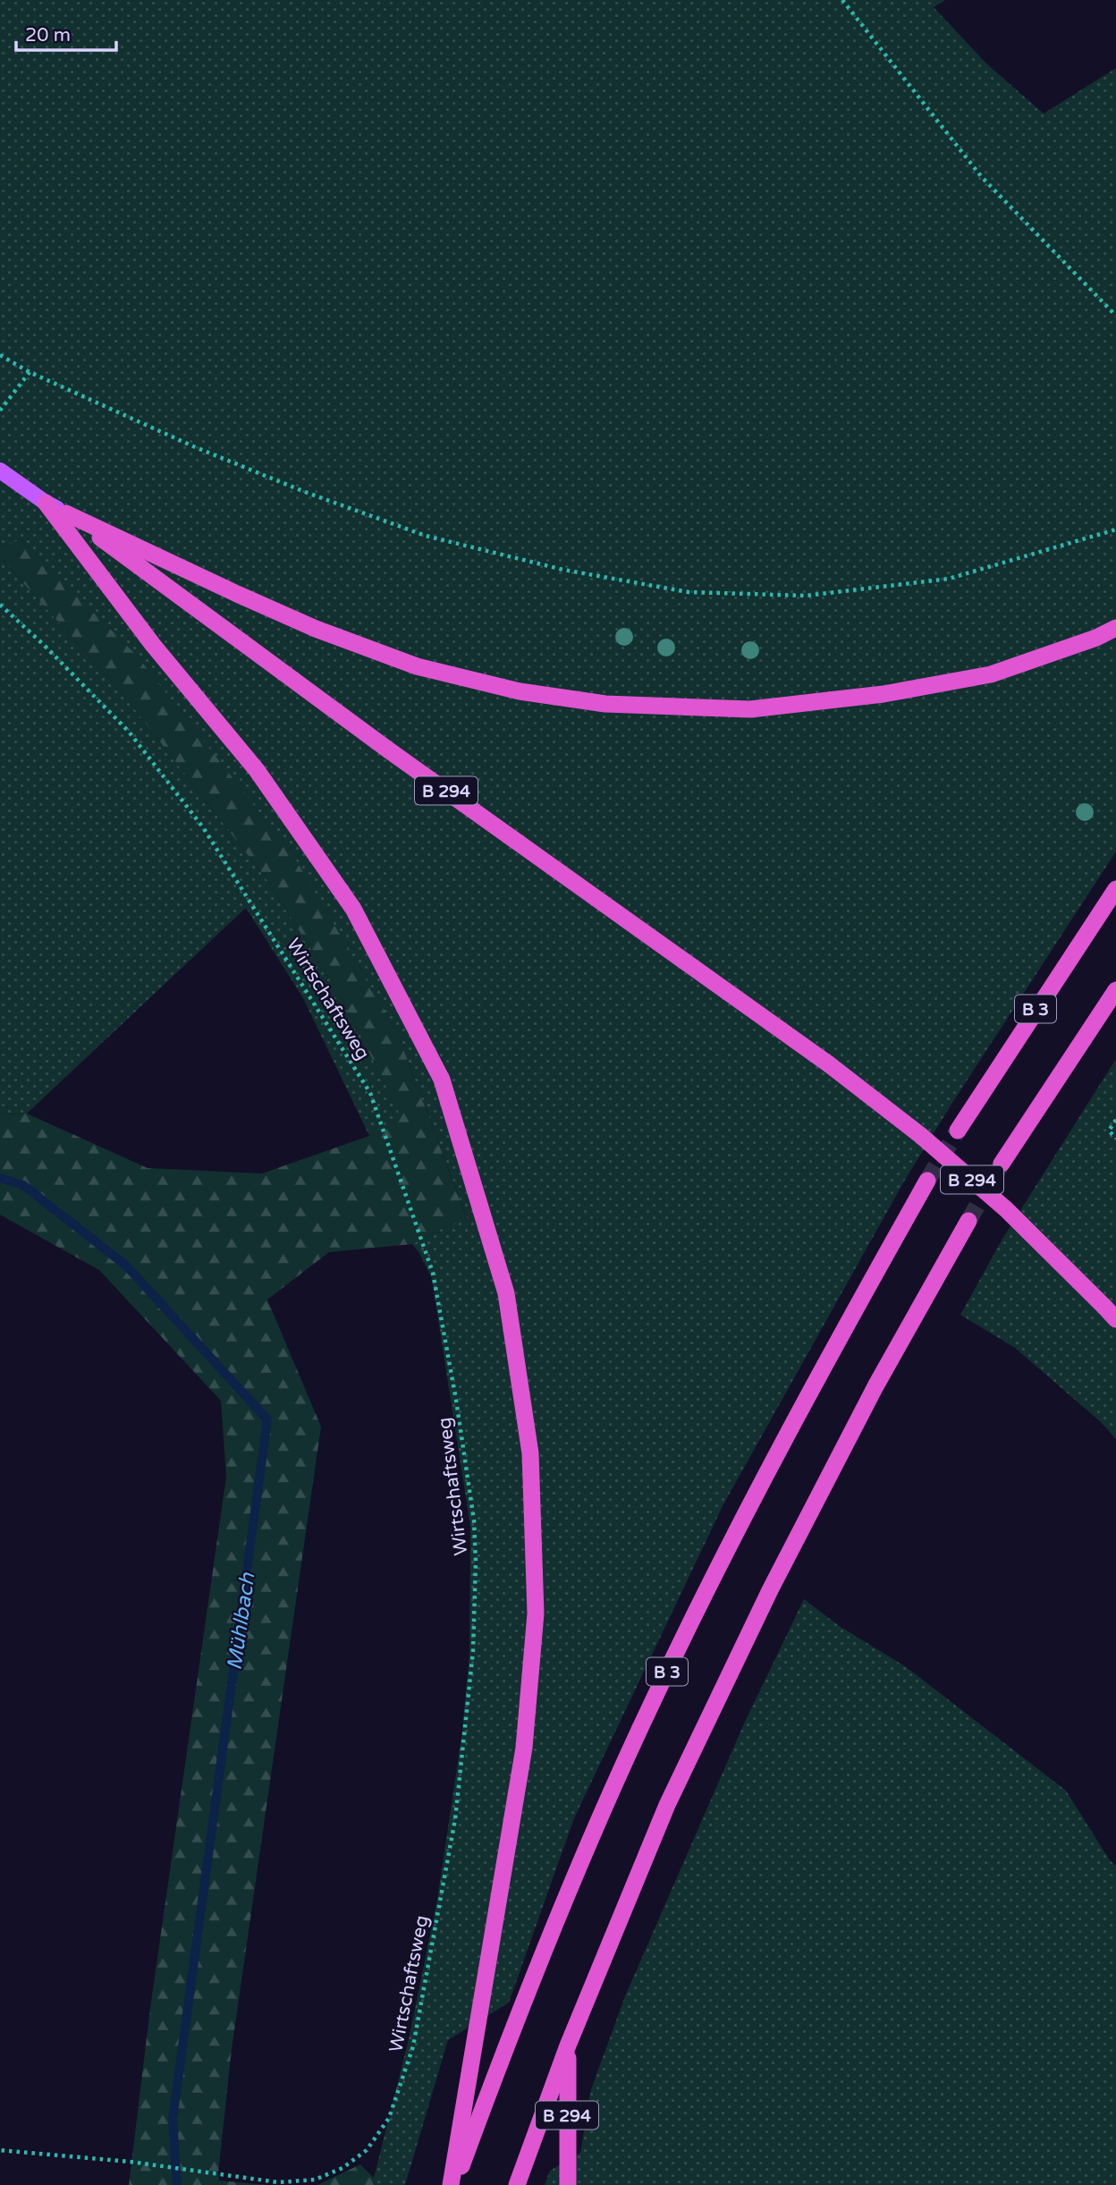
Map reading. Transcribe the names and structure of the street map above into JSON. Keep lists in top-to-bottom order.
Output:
{
  "streets": {
    "highway": ["B 294", "B 3"],
    "path": ["Wirtschaftsweg"]
  },
  "water": ["Mühlbach"],
  "scale_bar": "20 m"
}
